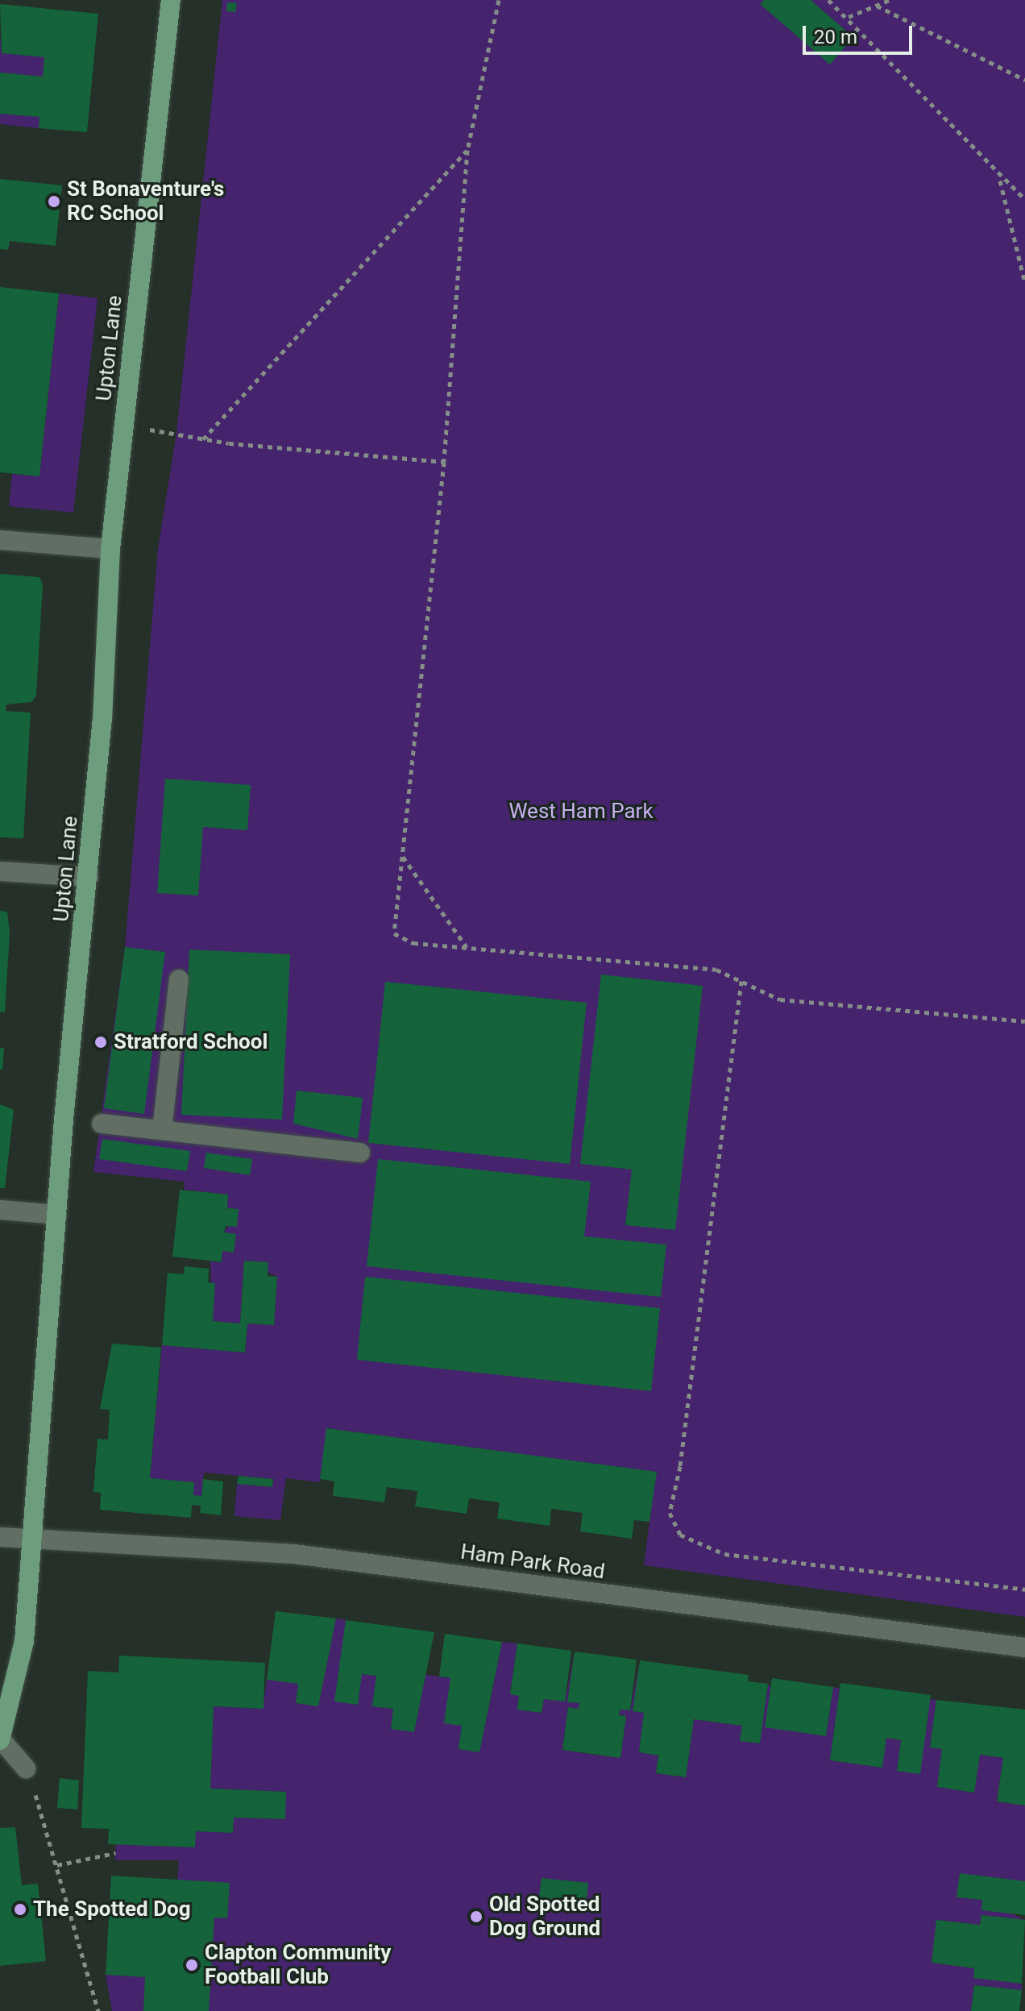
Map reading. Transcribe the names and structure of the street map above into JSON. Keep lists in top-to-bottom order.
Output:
{
  "streets": {
    "main road": ["Upton Lane"],
    "street": ["Ham Park Road"]
  },
  "crossings": [
    ["Upton Lane", "Ham Park Road"]
  ],
  "parks": ["West Ham Park"],
  "places": [
    "St Bonaventure's RC School",
    "Stratford School",
    "The Spotted Dog",
    "Old Spotted Dog Ground",
    "Clapton Community Football Club"
  ],
  "scale_bar": "20 m"
}
